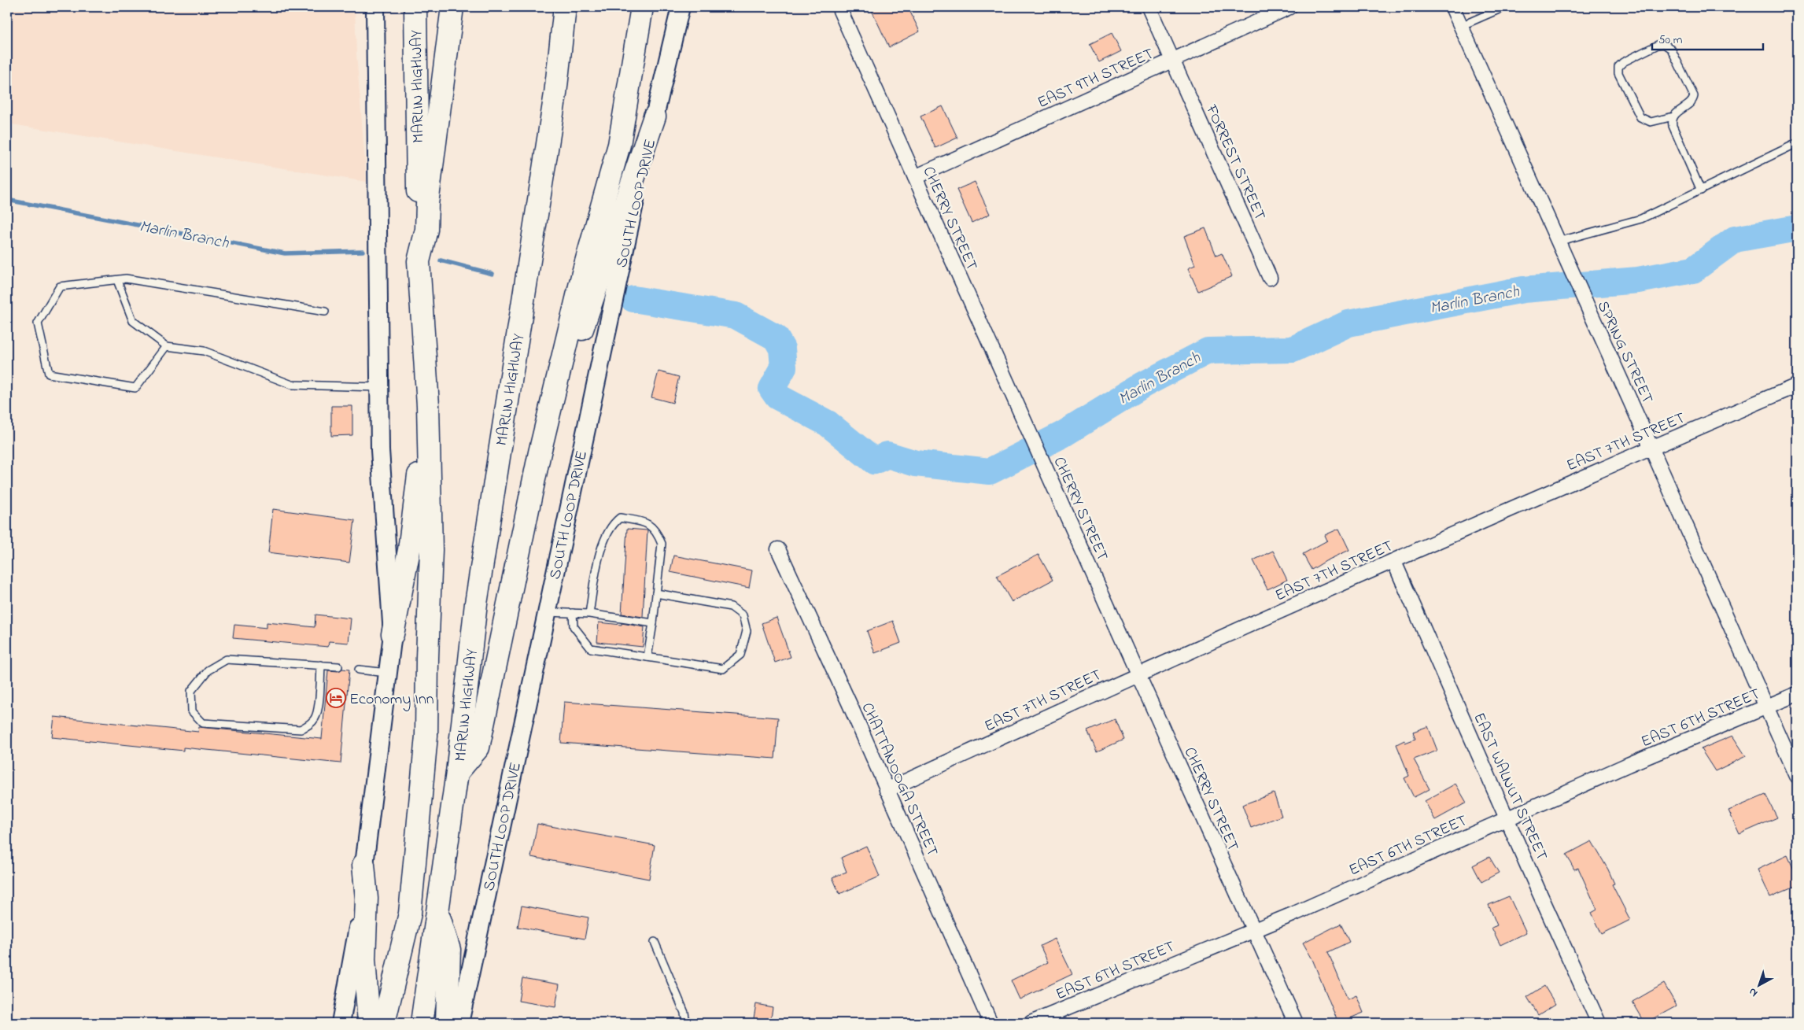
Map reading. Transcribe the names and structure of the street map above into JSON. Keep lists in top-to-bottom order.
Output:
{
  "streets": {
    "highway": ["MARLIN HIGHWAY"],
    "street": [
      "EAST 9TH STREET",
      "FORREST STREET",
      "SOUTH LOOP DRIVE",
      "CHERRY STREET",
      "SPRING STREET",
      "EAST 7TH STREET",
      "EAST 6TH STREET",
      "CHATTANOOGA STREET",
      "EAST WALNUT STREET"
    ]
  },
  "crossings": [
    ["EAST 9TH STREET", "FORREST STREET"],
    ["EAST 9TH STREET", "CHERRY STREET"],
    ["CHERRY STREET", "EAST 7TH STREET"],
    ["CHERRY STREET", "EAST 6TH STREET"],
    ["SPRING STREET", "EAST 7TH STREET"],
    ["SPRING STREET", "EAST 6TH STREET"],
    ["EAST 7TH STREET", "CHATTANOOGA STREET"],
    ["EAST 7TH STREET", "EAST WALNUT STREET"],
    ["EAST 6TH STREET", "EAST WALNUT STREET"]
  ],
  "water": ["Marlin Branch"],
  "places": {
    "hotel": ["Economy Inn"]
  },
  "scale_bar": "50 m",
  "north": "bottom left"
}
